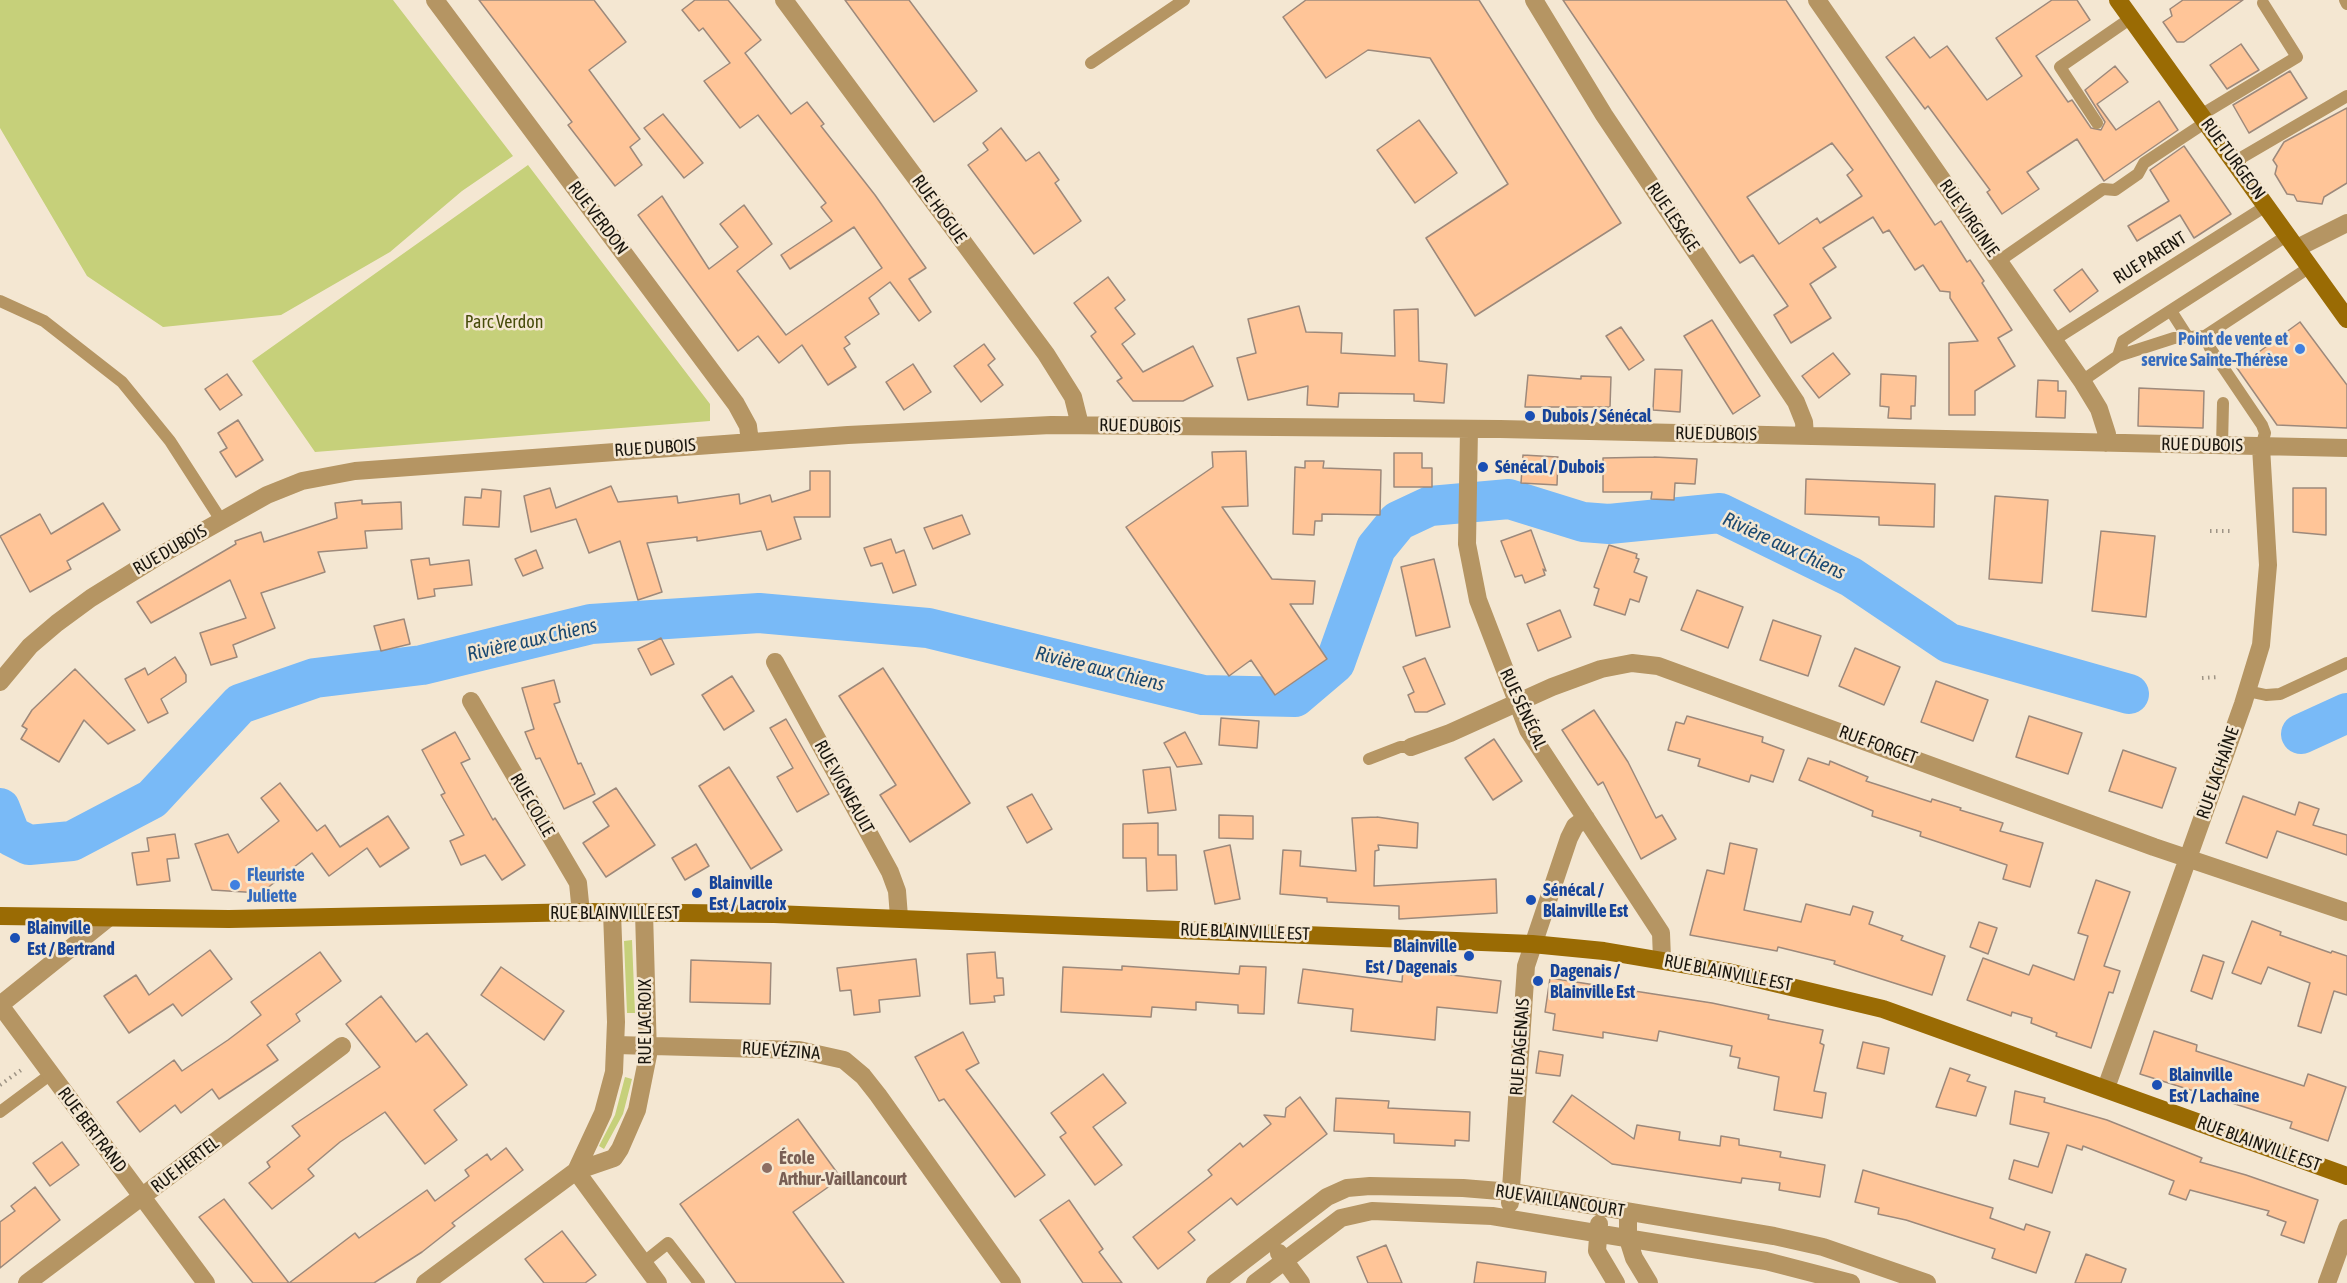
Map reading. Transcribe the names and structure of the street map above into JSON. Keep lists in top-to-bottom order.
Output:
{
  "streets": {
    "street": [
      "RUE TURGEON",
      "RUE HOGUE",
      "RUE LESAGE",
      "RUE VERDON",
      "RUE VIRGINIE",
      "RUE DUBOIS",
      "RUE SÉNÉCAL",
      "RUE FORGET",
      "RUE LACHAÎNE",
      "RUE VIGNEAULT",
      "RUE COLLE",
      "RUE BLAINVILLE EST",
      "RUE LACROIX",
      "RUE DAGENAIS",
      "RUE VÉZINA",
      "RUE BERTRAND",
      "RUE HERTEL",
      "RUE VAILLANCOURT"
    ],
    "lane": ["RUE PARENT"]
  },
  "crossings": [
    ["RUE TURGEON", "RUE PARENT"],
    ["RUE HOGUE", "RUE DUBOIS"],
    ["RUE LESAGE", "RUE DUBOIS"],
    ["RUE VERDON", "RUE DUBOIS"],
    ["RUE VIRGINIE", "RUE PARENT"],
    ["RUE VIRGINIE", "RUE DUBOIS"],
    ["RUE DUBOIS", "RUE SÉNÉCAL"],
    ["RUE DUBOIS", "RUE LACHAÎNE"],
    ["RUE SÉNÉCAL", "RUE FORGET"],
    ["RUE SÉNÉCAL", "RUE BLAINVILLE EST"],
    ["RUE SÉNÉCAL", "RUE DAGENAIS"],
    ["RUE FORGET", "RUE LACHAÎNE"],
    ["RUE LACHAÎNE", "RUE BLAINVILLE EST"],
    ["RUE VIGNEAULT", "RUE BLAINVILLE EST"],
    ["RUE COLLE", "RUE BLAINVILLE EST"],
    ["RUE BLAINVILLE EST", "RUE LACROIX"],
    ["RUE BLAINVILLE EST", "RUE DAGENAIS"],
    ["RUE LACROIX", "RUE VÉZINA"],
    ["RUE DAGENAIS", "RUE VAILLANCOURT"],
    ["RUE BERTRAND", "RUE HERTEL"]
  ],
  "water": ["Rivière aux Chiens"],
  "parks": ["Parc Verdon"],
  "places": [
    "Point de vente et service Sainte-Thérèse",
    "Dubois / Sénécal",
    "Sénécal / Dubois",
    "Fleuriste Juliette",
    "Blainville Est / Lacroix",
    "Sénécal / Blainville Est",
    "Blainville Est / Bertrand",
    "Blainville Est / Dagenais",
    "Dagenais / Blainville Est",
    "Blainville Est / Lachaîne",
    "École Arthur-Vaillancourt"
  ]
}
